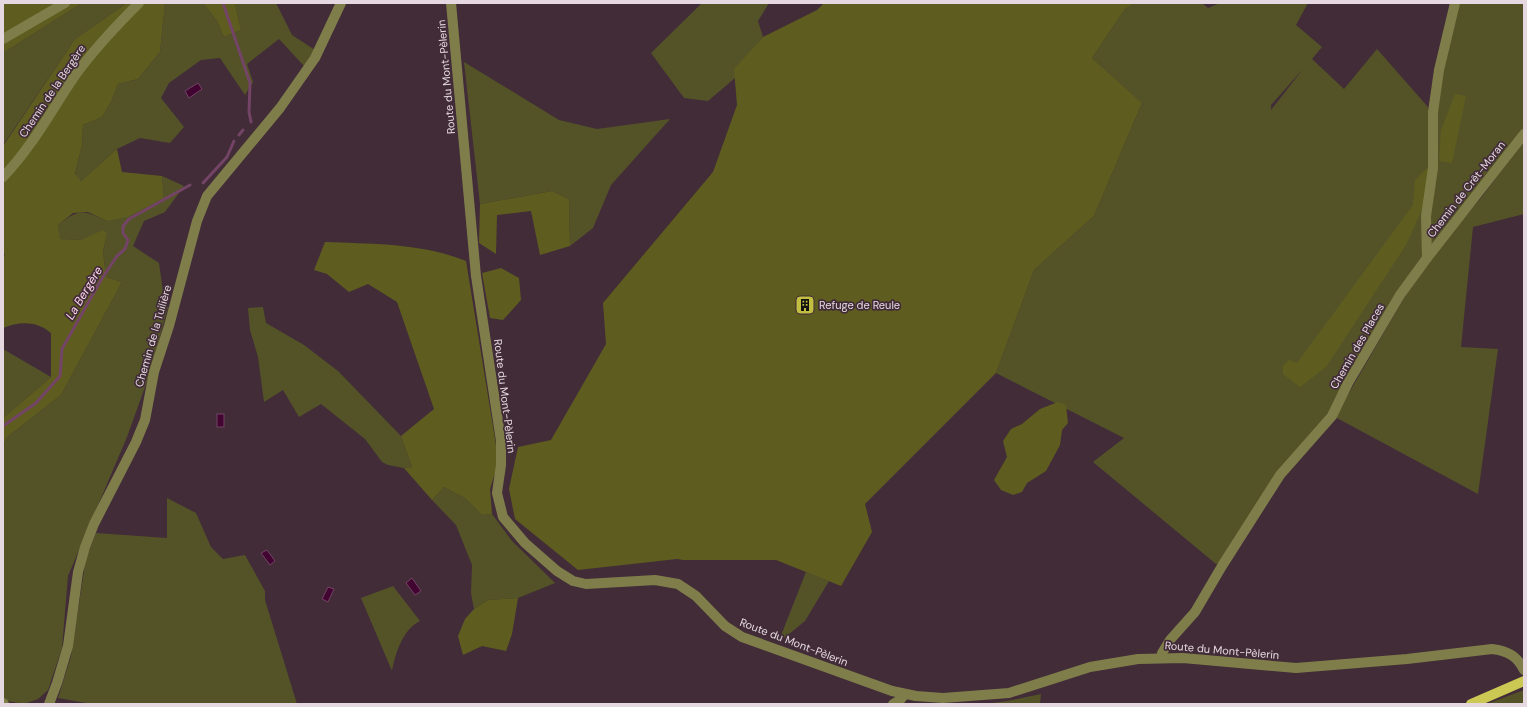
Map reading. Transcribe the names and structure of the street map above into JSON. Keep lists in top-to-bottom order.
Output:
{
  "streets": {
    "street": [
      "Route du Mont-Pèlerin",
      "Chemin de la Bergère",
      "Chemin de Crêt-Moran",
      "Chemin de la Tuilière",
      "Chemin des Places"
    ]
  },
  "crossings": [
    ["Route du Mont-Pèlerin", "Chemin des Places"],
    ["Chemin de Crêt-Moran", "Chemin des Places"]
  ],
  "water": ["La Bergère"],
  "places": {
    "building": ["Refuge de Reule"]
  }
}
